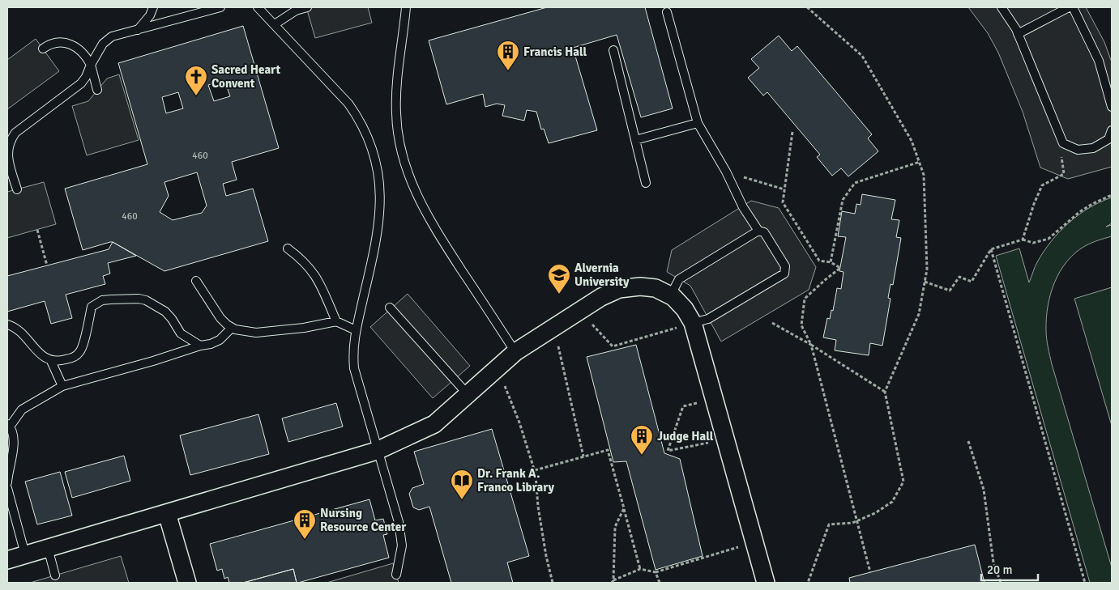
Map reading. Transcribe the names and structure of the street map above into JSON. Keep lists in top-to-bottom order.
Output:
{
  "places": {
    "building": ["Francis Hall", "Judge Hall", "Nursing Resource Center"],
    "church": ["Sacred Heart Convent"],
    "school or university": ["Alvernia University"],
    "library": ["Dr. Frank A. Franco Library"]
  },
  "house_numbers": ["460", "460"],
  "scale_bar": "20 m"
}
